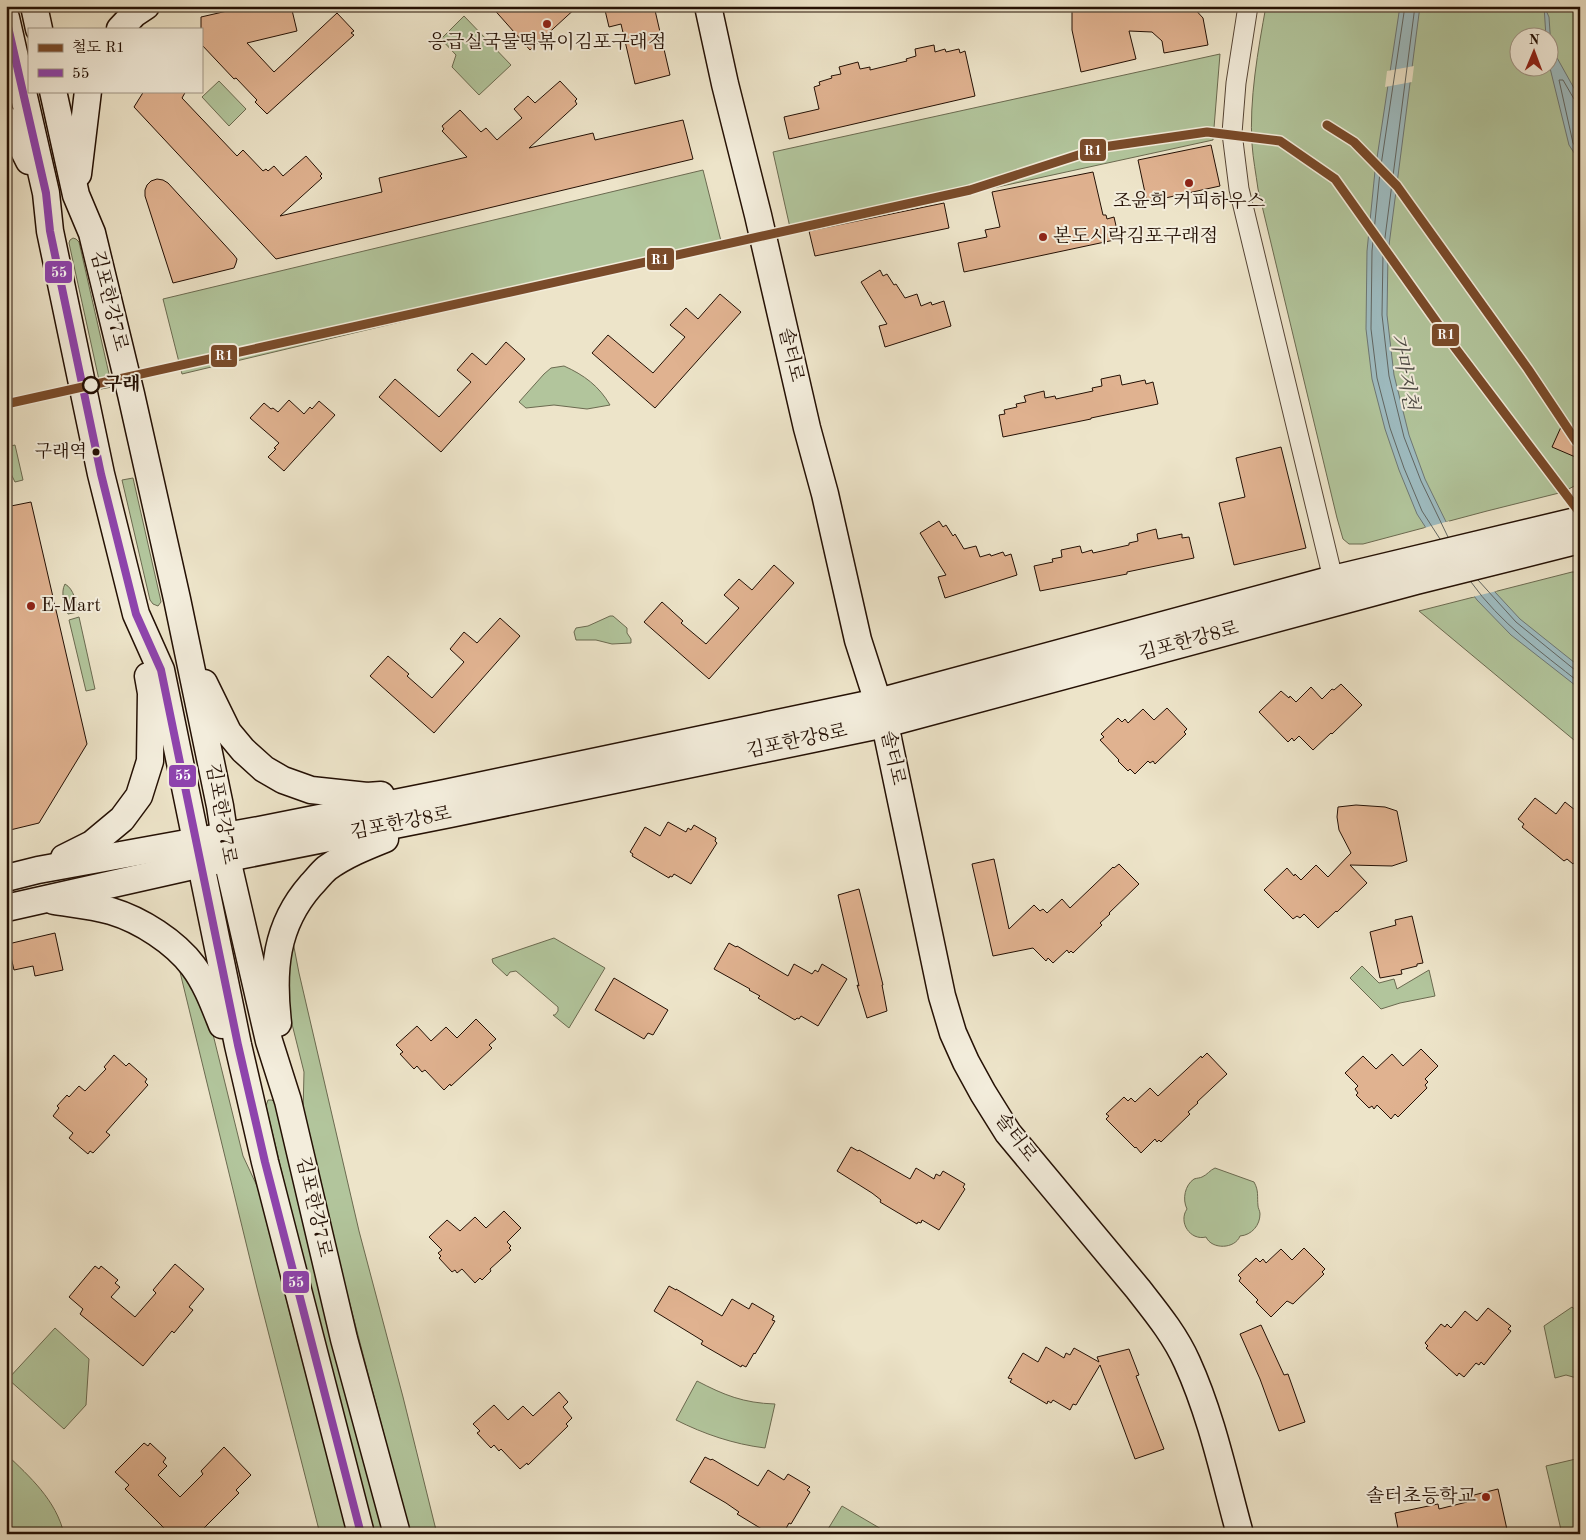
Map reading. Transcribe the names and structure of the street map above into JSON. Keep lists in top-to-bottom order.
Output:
{
  "streets": {
    "street": ["김포한강7로", "솔터로", "김포한강8로"]
  },
  "crossings": [
    ["김포한강7로", "김포한강8로"],
    ["솔터로", "김포한강8로"]
  ],
  "water": ["가마지천"],
  "places": [
    "응급실국물떡볶이김포구래점",
    "조윤희 커피하우스",
    "본도시락김포구래점",
    "구래",
    "구래역",
    "E-Mart",
    "솔터초등학교"
  ],
  "lines": ["transit line 55", "rail line R1"],
  "legend": ["철도 R1", "55"],
  "north": "top"
}
